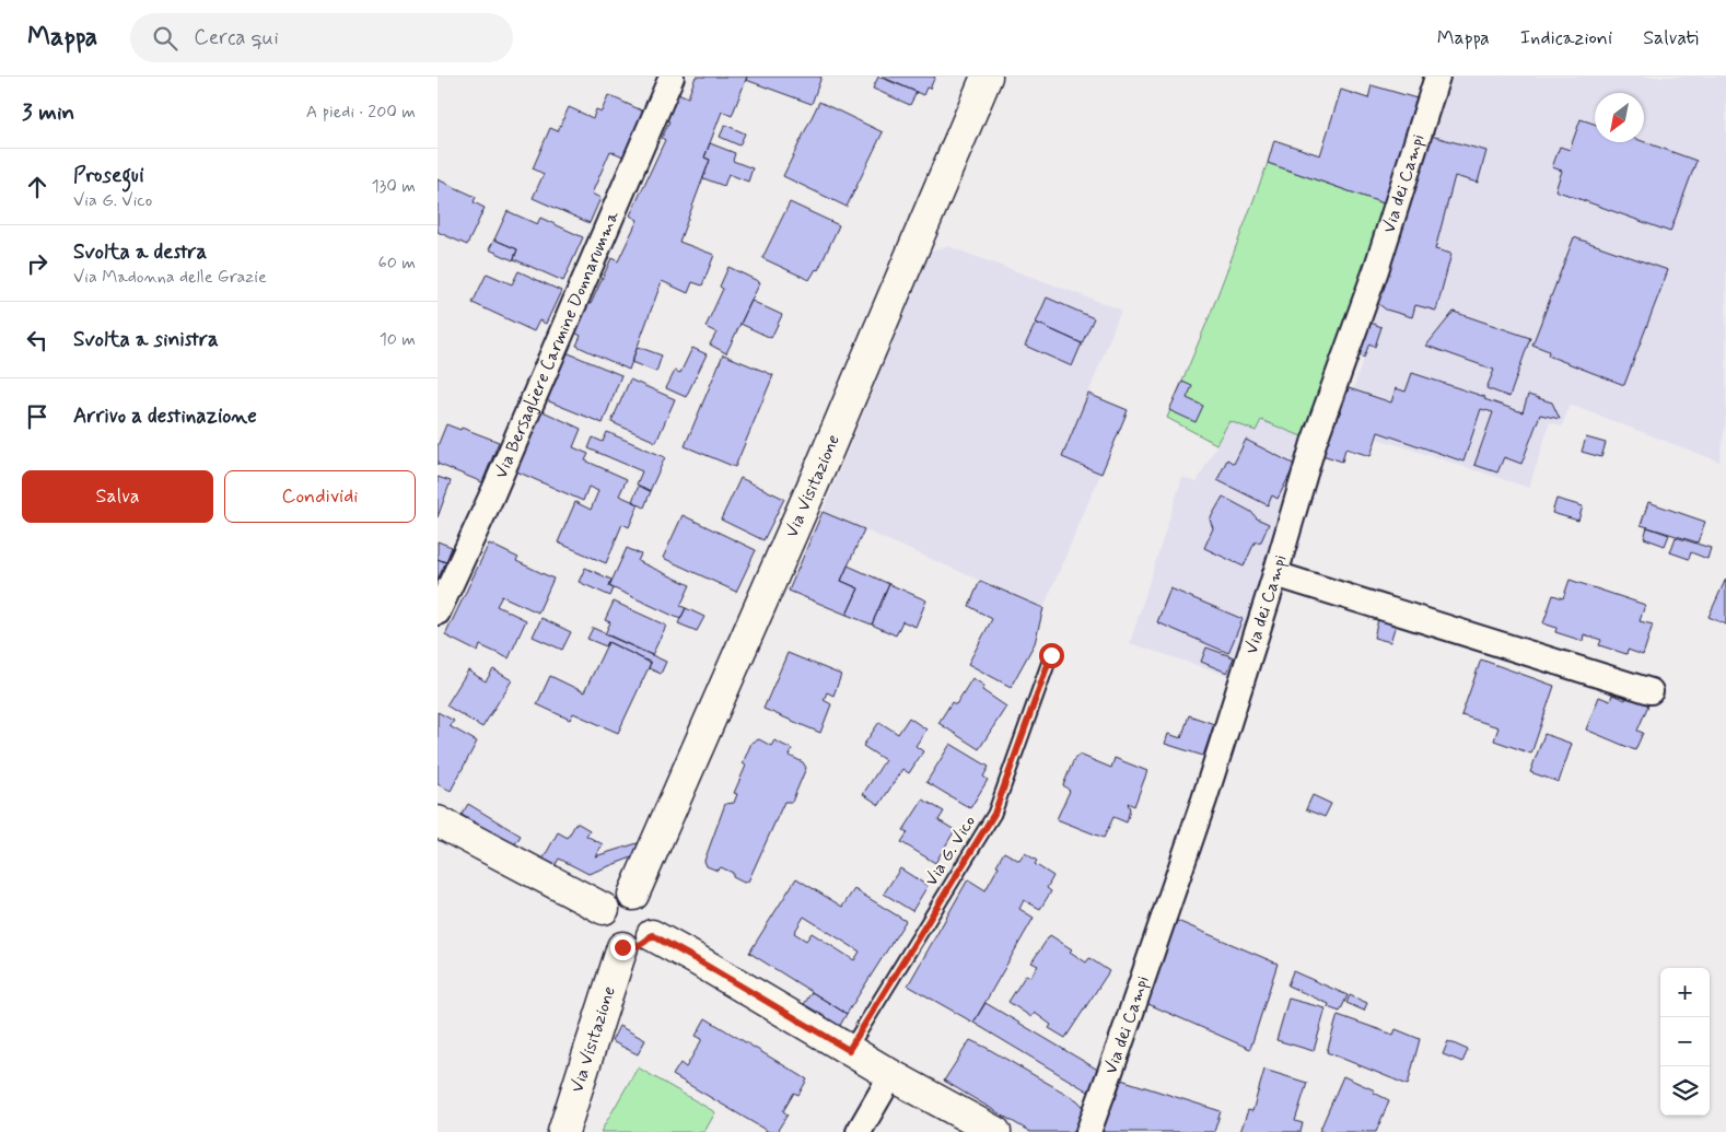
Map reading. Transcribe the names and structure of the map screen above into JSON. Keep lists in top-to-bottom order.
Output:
{
  "streets": {
    "street": ["Via dei Campi", "Via Bersagliere Carmine Donnarumma", "Via Visitazione"],
    "lane": ["Via G. Vico"]
  },
  "north": "bottom left",
  "page": {
    "header": "Mappa",
    "search": "Cerca qui",
    "nav": ["Mappa", "Indicazioni", "Salvati"],
    "heading": ["3 min", "A piedi · 200 m"],
    "list": [
      ["Prosegui", "Via G. Vico", "130 m"],
      ["Svolta a destra", "Via Madonna delle Grazie", "60 m"],
      ["Svolta a sinistra", "10 m"],
      "Arrivo a destinazione"
    ],
    "buttons": ["Salva", "Condividi"],
    "map_buttons": ["+", "−"]
  }
}
